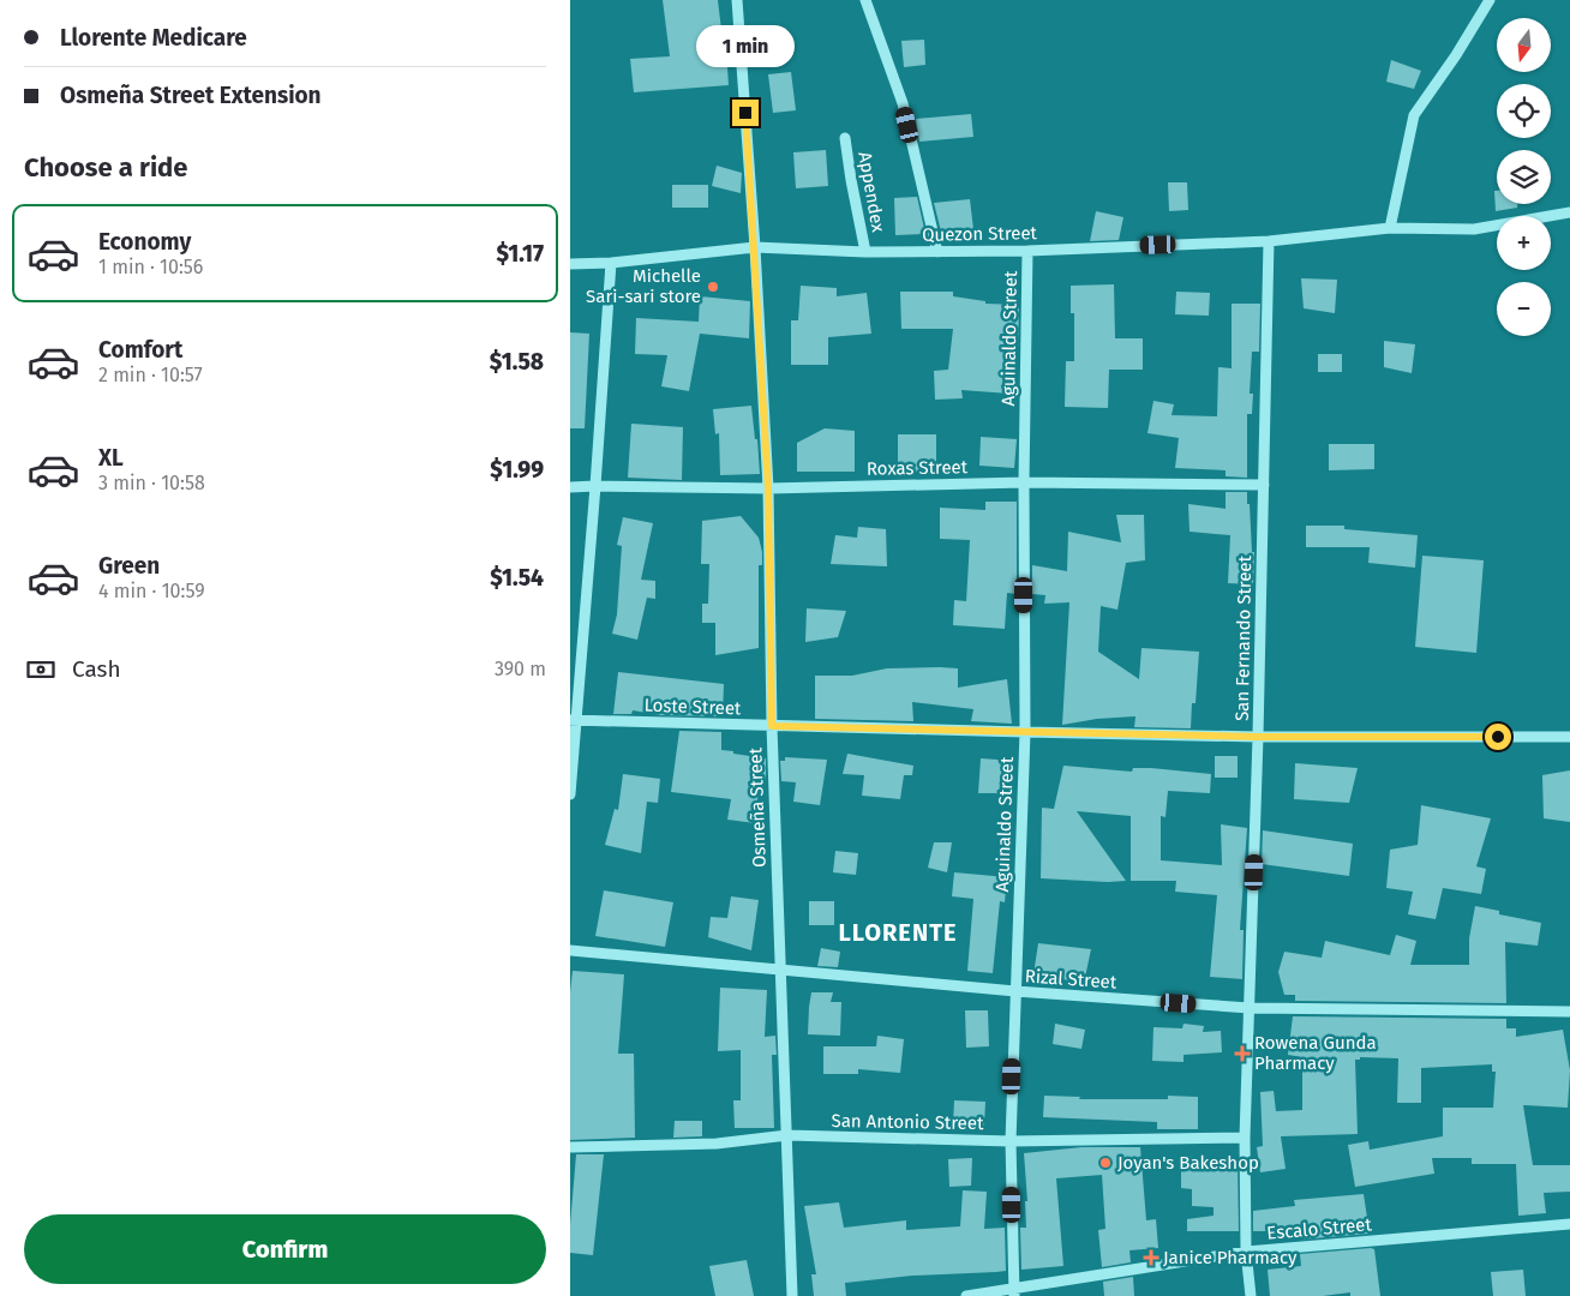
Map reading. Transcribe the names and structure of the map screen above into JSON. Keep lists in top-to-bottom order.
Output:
{
  "streets": {
    "street": [
      "Appendex",
      "Quezon Street",
      "Aguinaldo Street",
      "Roxas Street",
      "San Fernando Street",
      "Loste Street",
      "Osmeña Street",
      "Rizal Street",
      "San Antonio Street",
      "Escalo Street"
    ]
  },
  "crossings": [
    ["Appendex", "Quezon Street"],
    ["Quezon Street", "Aguinaldo Street"],
    ["Quezon Street", "San Fernando Street"],
    ["Quezon Street", "Osmeña Street"],
    ["Aguinaldo Street", "Roxas Street"],
    ["Aguinaldo Street", "Loste Street"],
    ["Aguinaldo Street", "Rizal Street"],
    ["Aguinaldo Street", "San Antonio Street"],
    ["Aguinaldo Street", "Escalo Street"],
    ["Roxas Street", "San Fernando Street"],
    ["Roxas Street", "Osmeña Street"],
    ["San Fernando Street", "Loste Street"],
    ["San Fernando Street", "Rizal Street"],
    ["San Fernando Street", "San Antonio Street"],
    ["San Fernando Street", "Escalo Street"],
    ["Loste Street", "Osmeña Street"],
    ["Osmeña Street", "Rizal Street"],
    ["Osmeña Street", "San Antonio Street"]
  ],
  "districts": ["LLORENTE"],
  "places": {
    "other": ["Michelle Sari-sari store", "Joyan's Bakeshop"],
    "health": ["Rowena Gunda Pharmacy", "Janice Pharmacy"]
  },
  "north": "bottom",
  "page": {
    "banner": ["Llorente Medicare", "Osmeña Street Extension"],
    "map_buttons": ["+", "−"],
    "bubble": "1 min",
    "heading": "Choose a ride",
    "list": [
      {
        "name": "Economy",
        "note": "1 min · 10:56",
        "value": "$1.17"
      },
      {
        "name": "Comfort",
        "note": "2 min · 10:57",
        "value": "$1.58"
      },
      {
        "name": "XL",
        "note": "3 min · 10:58",
        "value": "$1.99"
      },
      {
        "name": "Green",
        "note": "4 min · 10:59",
        "value": "$1.54"
      }
    ],
    "pay": ["Cash", "390 m"],
    "buttons": "Confirm"
  }
}
